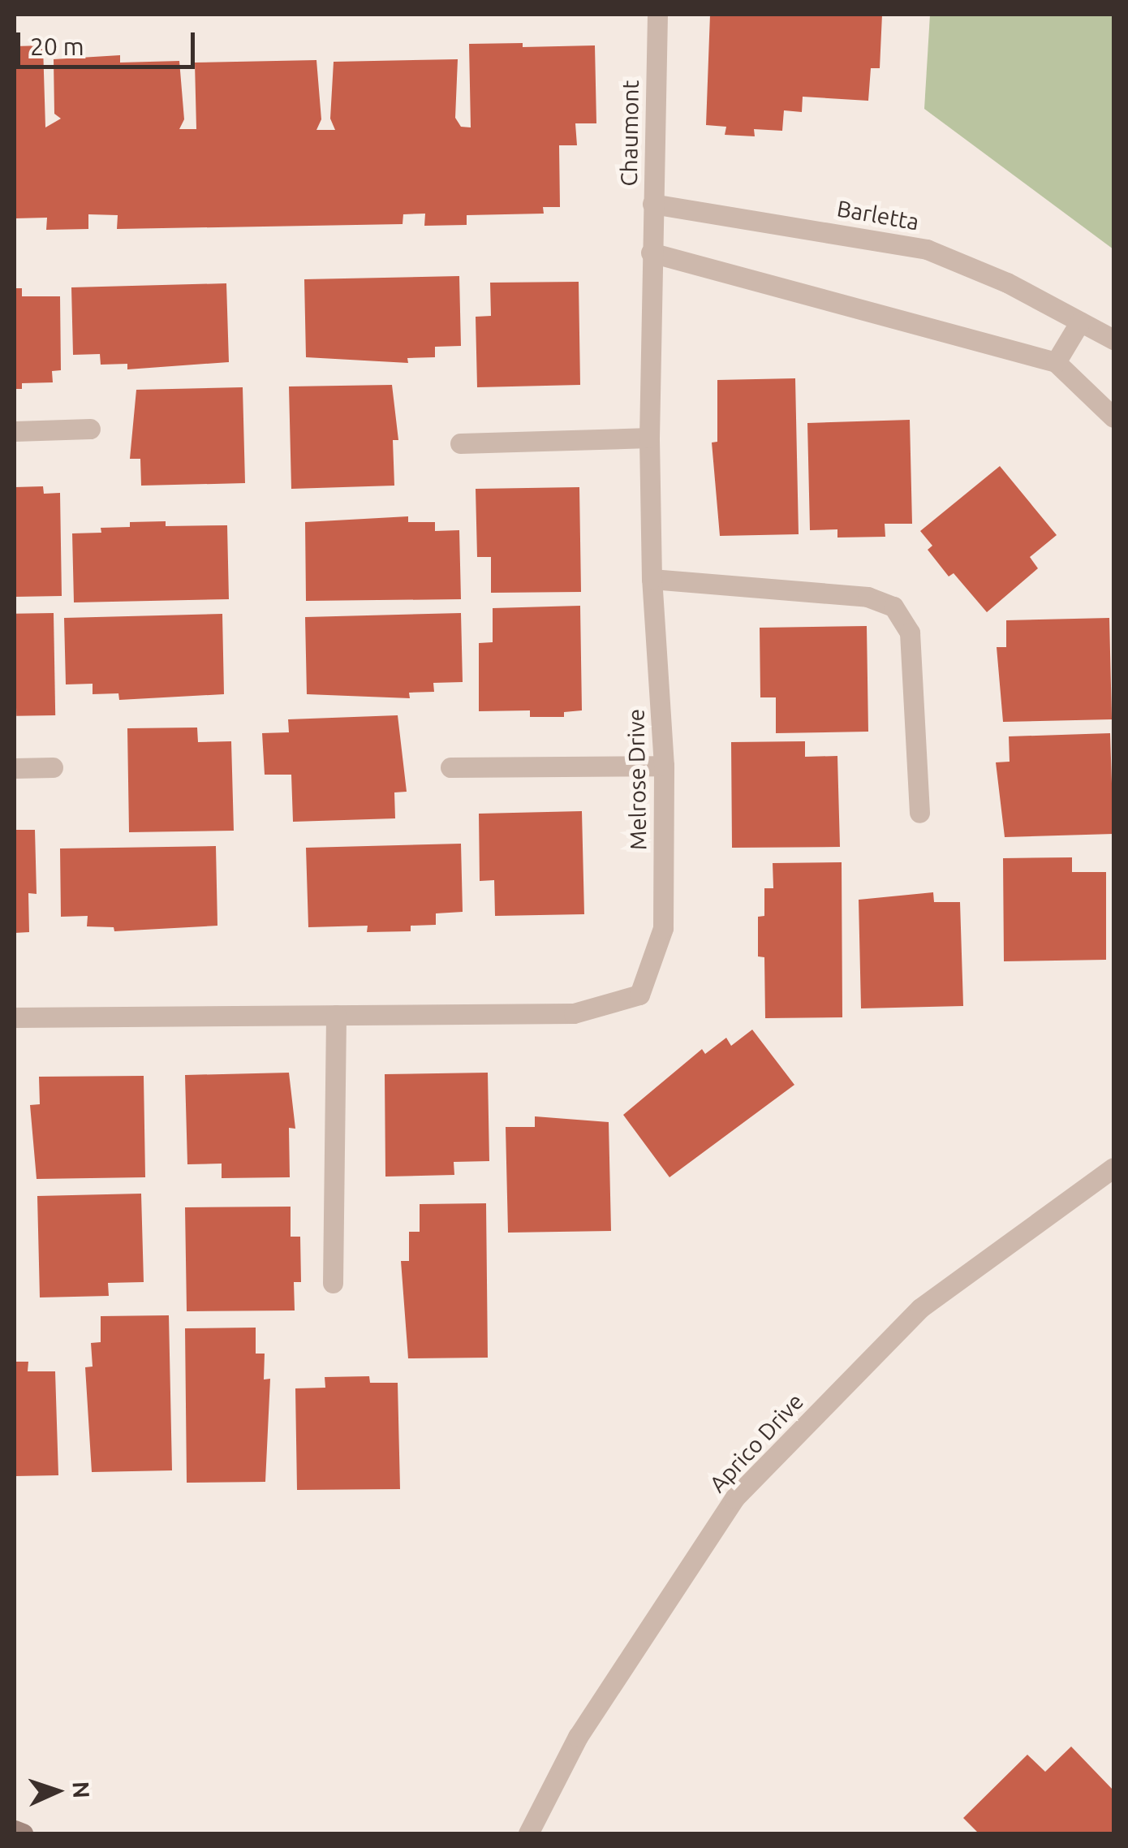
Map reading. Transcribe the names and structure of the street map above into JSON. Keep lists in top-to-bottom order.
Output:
{
  "streets": {
    "street": [
      "Chaumont",
      "Barletta",
      "Melrose Drive",
      "Aprico Drive"
    ]
  },
  "crossings": [
    ["Chaumont", "Barletta"],
    ["Chaumont", "Melrose Drive"]
  ],
  "scale_bar": "20 m",
  "north": "right"
}
